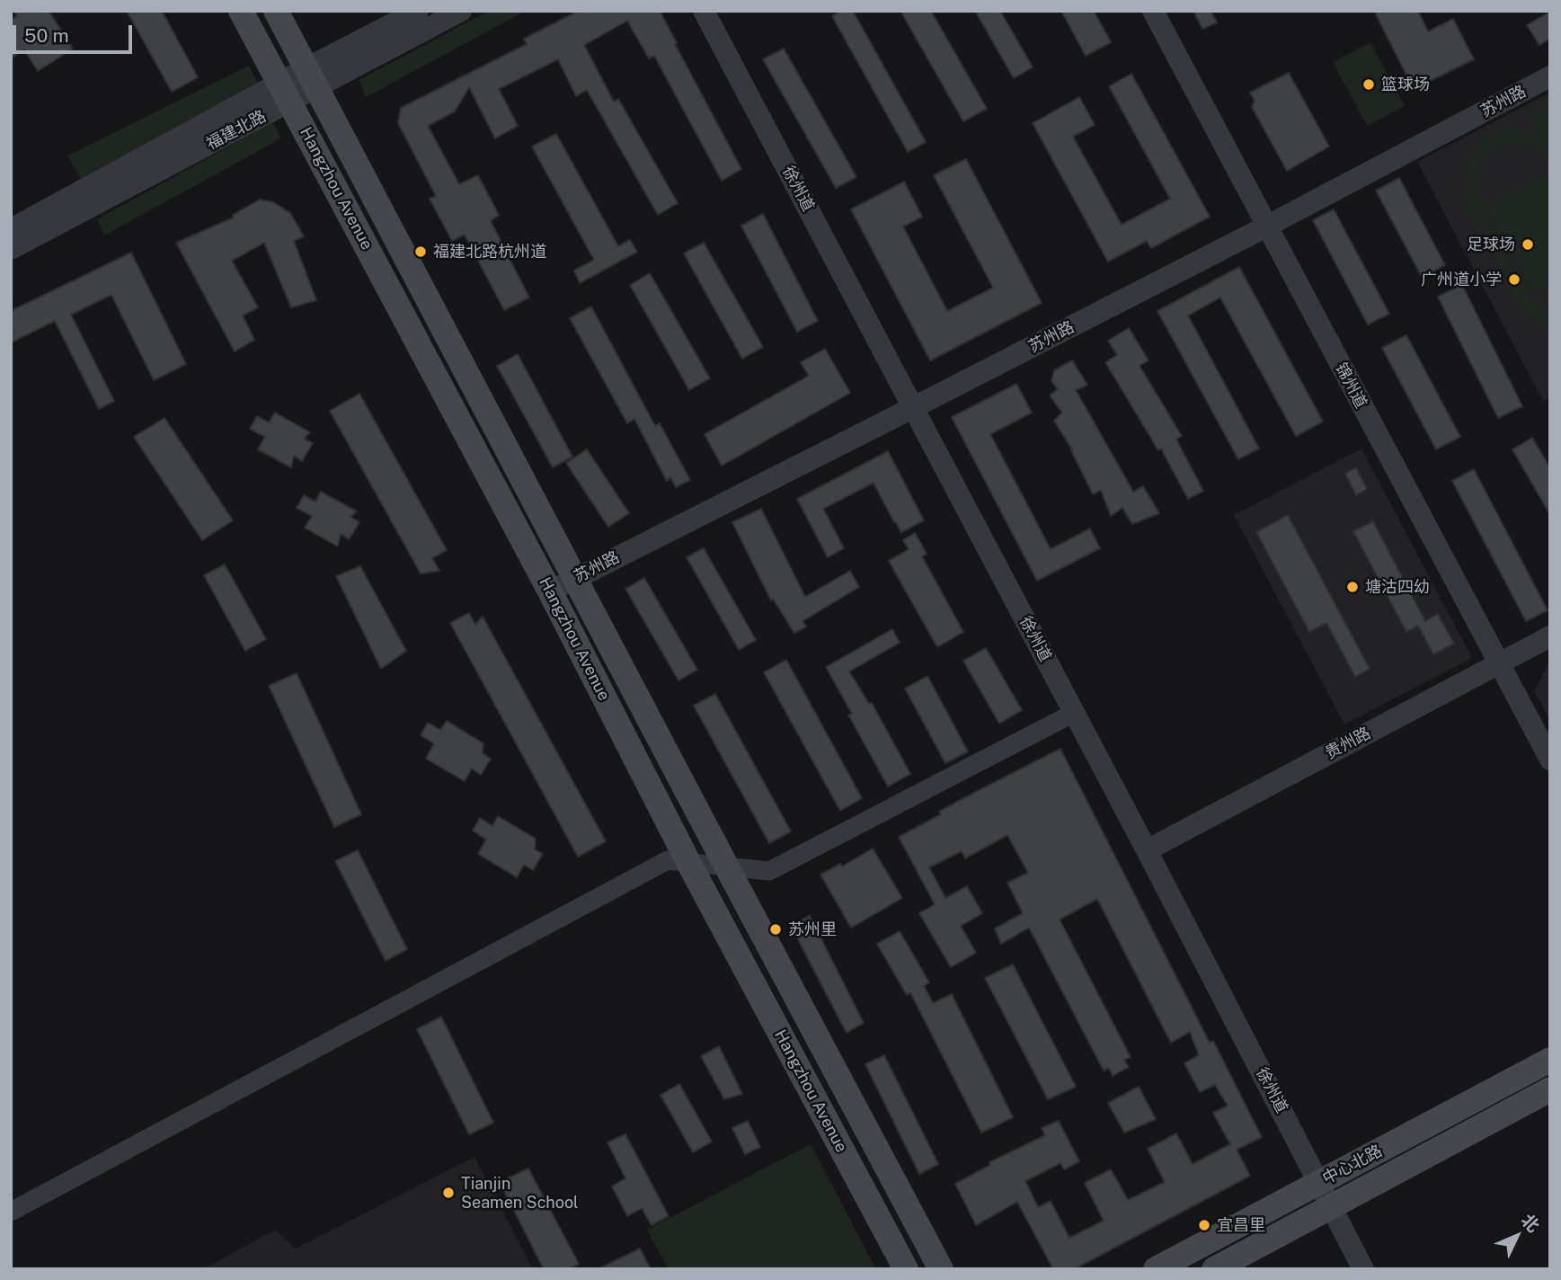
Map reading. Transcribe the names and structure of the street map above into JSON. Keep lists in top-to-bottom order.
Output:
{
  "streets": {
    "main road": ["Hangzhou Avenue", "中心北路"],
    "street": [
      "苏州路",
      "福建北路",
      "徐州道",
      "锦州道",
      "贵州路"
    ]
  },
  "crossings": [
    ["苏州路", "Hangzhou Avenue"],
    ["苏州路", "徐州道"],
    ["苏州路", "锦州道"],
    ["福建北路", "Hangzhou Avenue"],
    ["徐州道", "贵州路"],
    ["徐州道", "中心北路"],
    ["锦州道", "贵州路"]
  ],
  "places": [
    "篮球场",
    "足球场",
    "福建北路杭州道",
    "广州道小学",
    "塘沽四幼",
    "苏州里",
    "Tianjin Seamen School",
    "宜昌里"
  ],
  "scale_bar": "50 m",
  "north": "top right"
}
